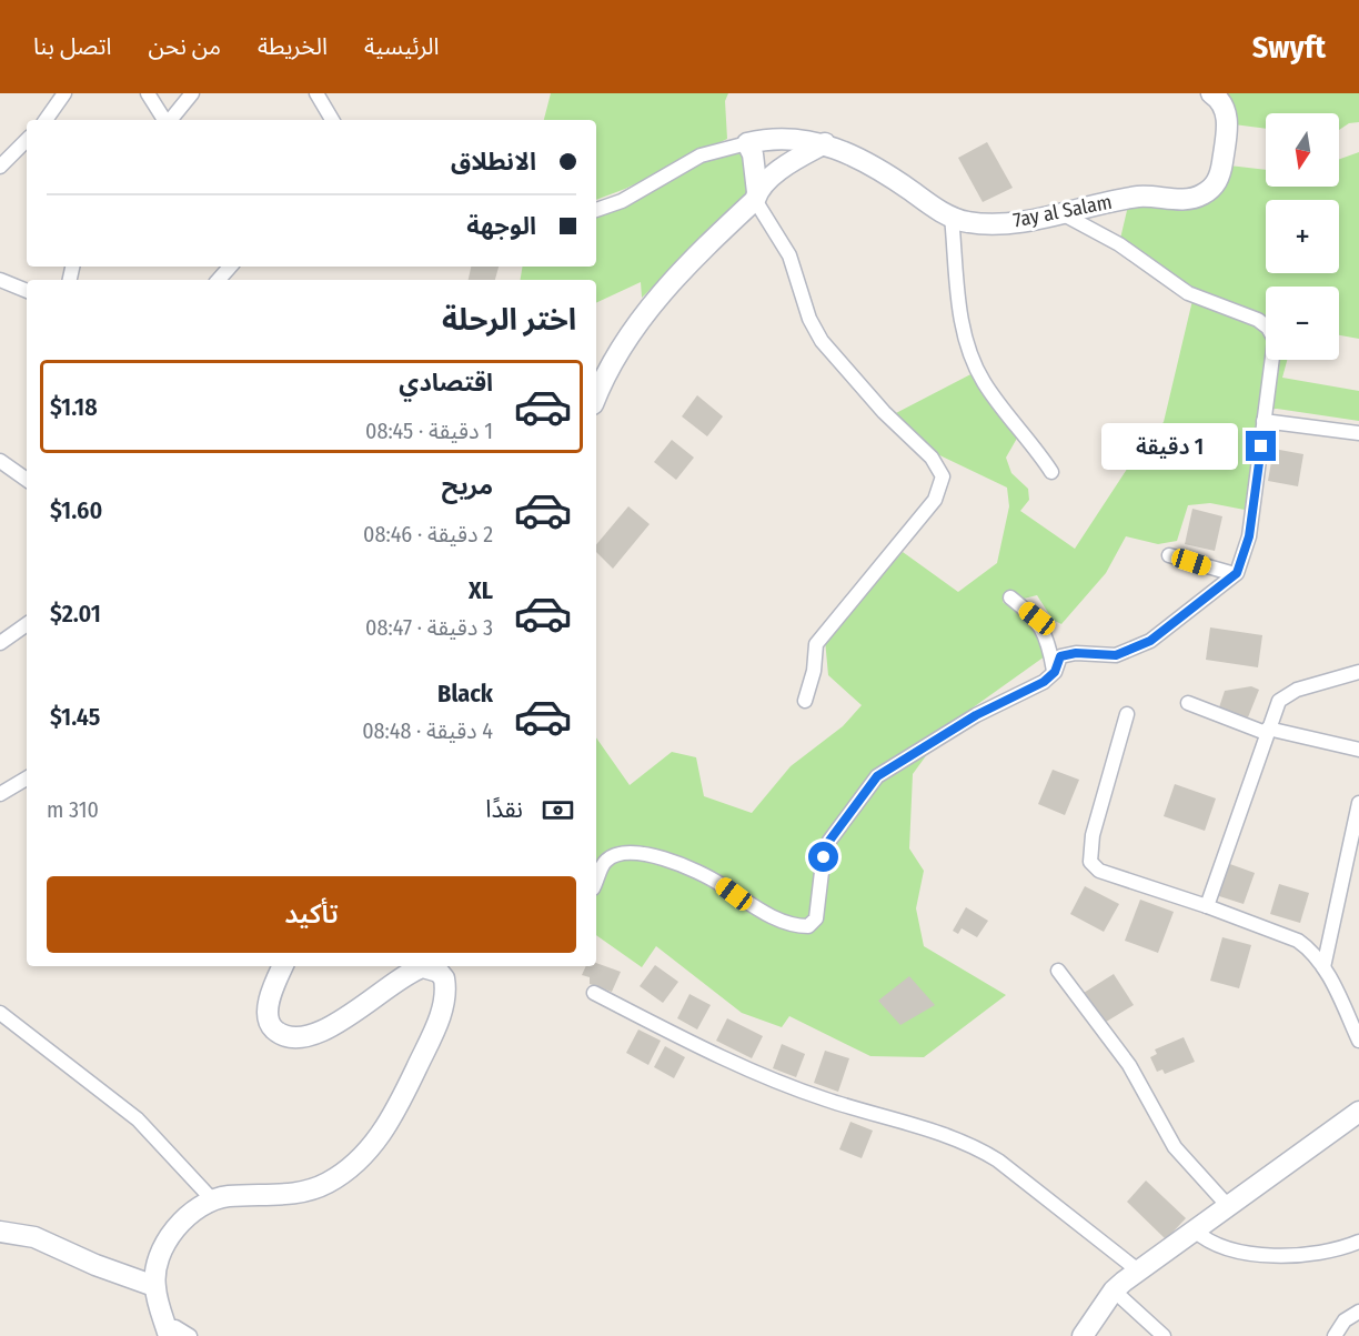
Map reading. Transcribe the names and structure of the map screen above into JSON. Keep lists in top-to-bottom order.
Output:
{
  "streets": {
    "street": ["7ay al Salam"]
  },
  "north": "bottom",
  "page": {
    "header": "Swyft",
    "nav": [
      "الرئيسية",
      "الخريطة",
      "من نحن",
      "اتصل بنا"
    ],
    "map_buttons": ["+", "−"],
    "banner": ["الانطلاق", "الوجهة"],
    "heading": "اختر الرحلة",
    "list": [
      {
        "name": "اقتصادي",
        "note": "1 دقيقة · 08:45",
        "value": "$1.18"
      },
      {
        "name": "مريح",
        "note": "2 دقيقة · 08:46",
        "value": "$1.60"
      },
      {
        "name": "XL",
        "note": "3 دقيقة · 08:47",
        "value": "$2.01"
      },
      {
        "name": "Black",
        "note": "4 دقيقة · 08:48",
        "value": "$1.45"
      }
    ],
    "bubble": "1 دقيقة",
    "pay": ["نقدًا", "310 m"],
    "buttons": "تأكيد"
  }
}
